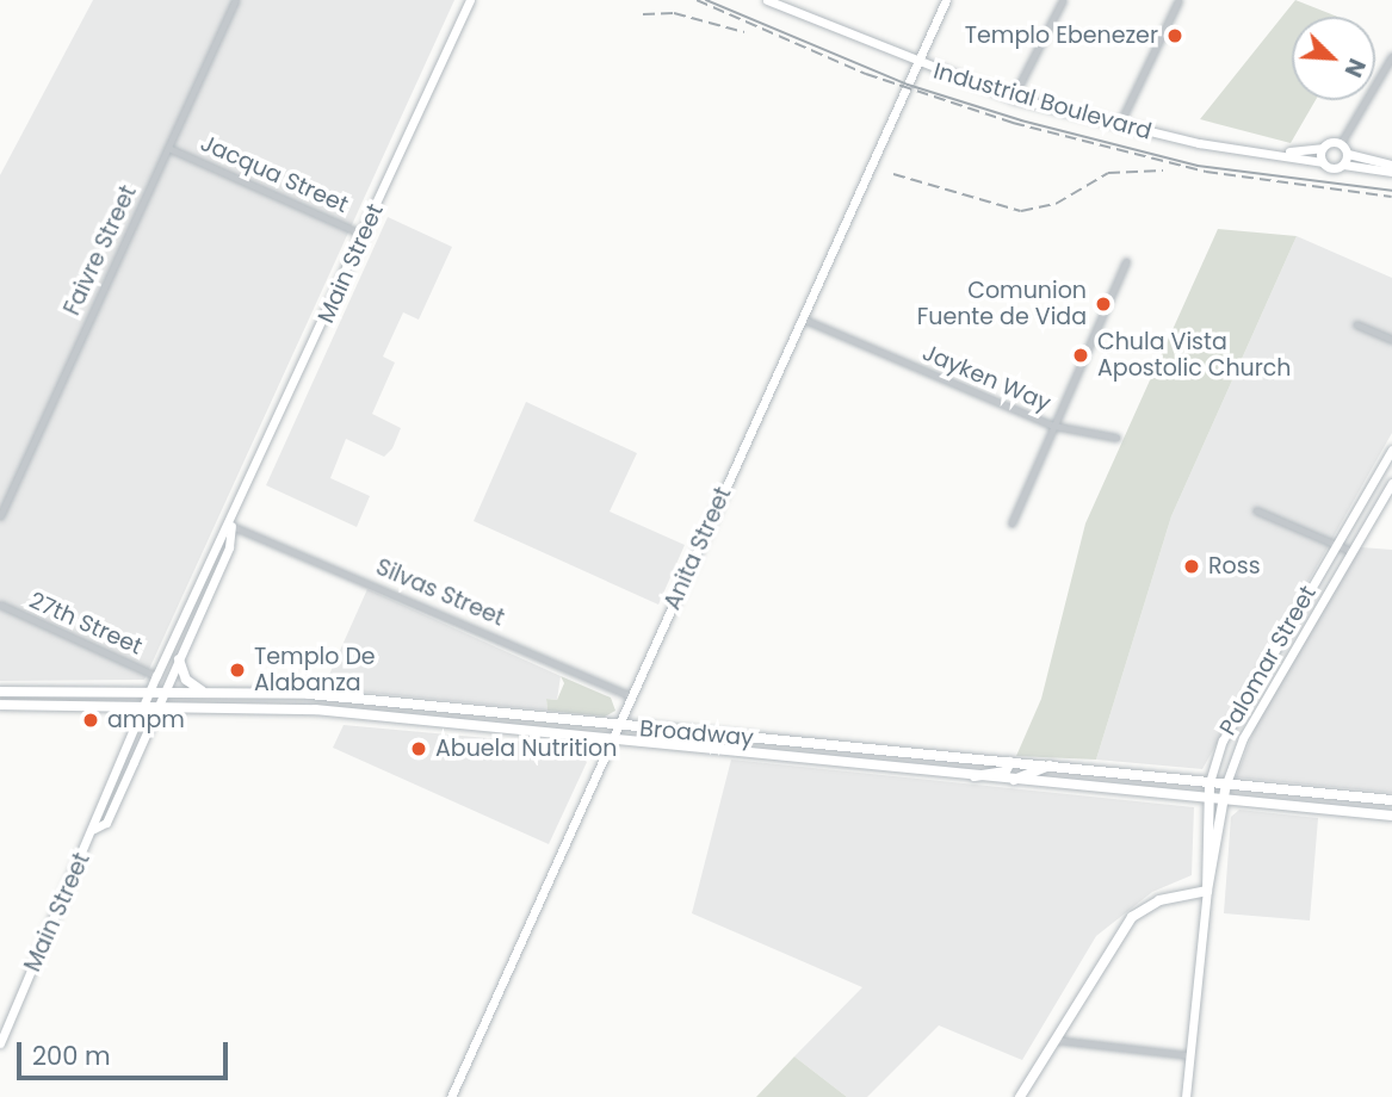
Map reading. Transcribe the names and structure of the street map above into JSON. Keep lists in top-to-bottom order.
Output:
{
  "streets": {
    "main road": [
      "Industrial Boulevard",
      "Main Street",
      "Anita Street",
      "Palomar Street",
      "Broadway"
    ],
    "street": [
      "Jacqua Street",
      "Faivre Street",
      "Jayken Way",
      "Silvas Street",
      "27th Street"
    ]
  },
  "crossings": [
    ["Industrial Boulevard", "Anita Street"],
    ["Jacqua Street", "Faivre Street"],
    ["Jacqua Street", "Main Street"],
    ["Main Street", "Silvas Street"],
    ["Main Street", "27th Street"],
    ["Main Street", "Broadway"],
    ["Jayken Way", "Anita Street"],
    ["Anita Street", "Silvas Street"],
    ["Anita Street", "Broadway"],
    ["Palomar Street", "Broadway"]
  ],
  "places": [
    "Templo Ebenezer",
    "Comunion Fuente de Vida",
    "Chula Vista Apostolic Church",
    "Ross",
    "Templo De Alabanza",
    "ampm",
    "Abuela Nutrition"
  ],
  "scale_bar": "200 m",
  "north": "bottom right"
}
